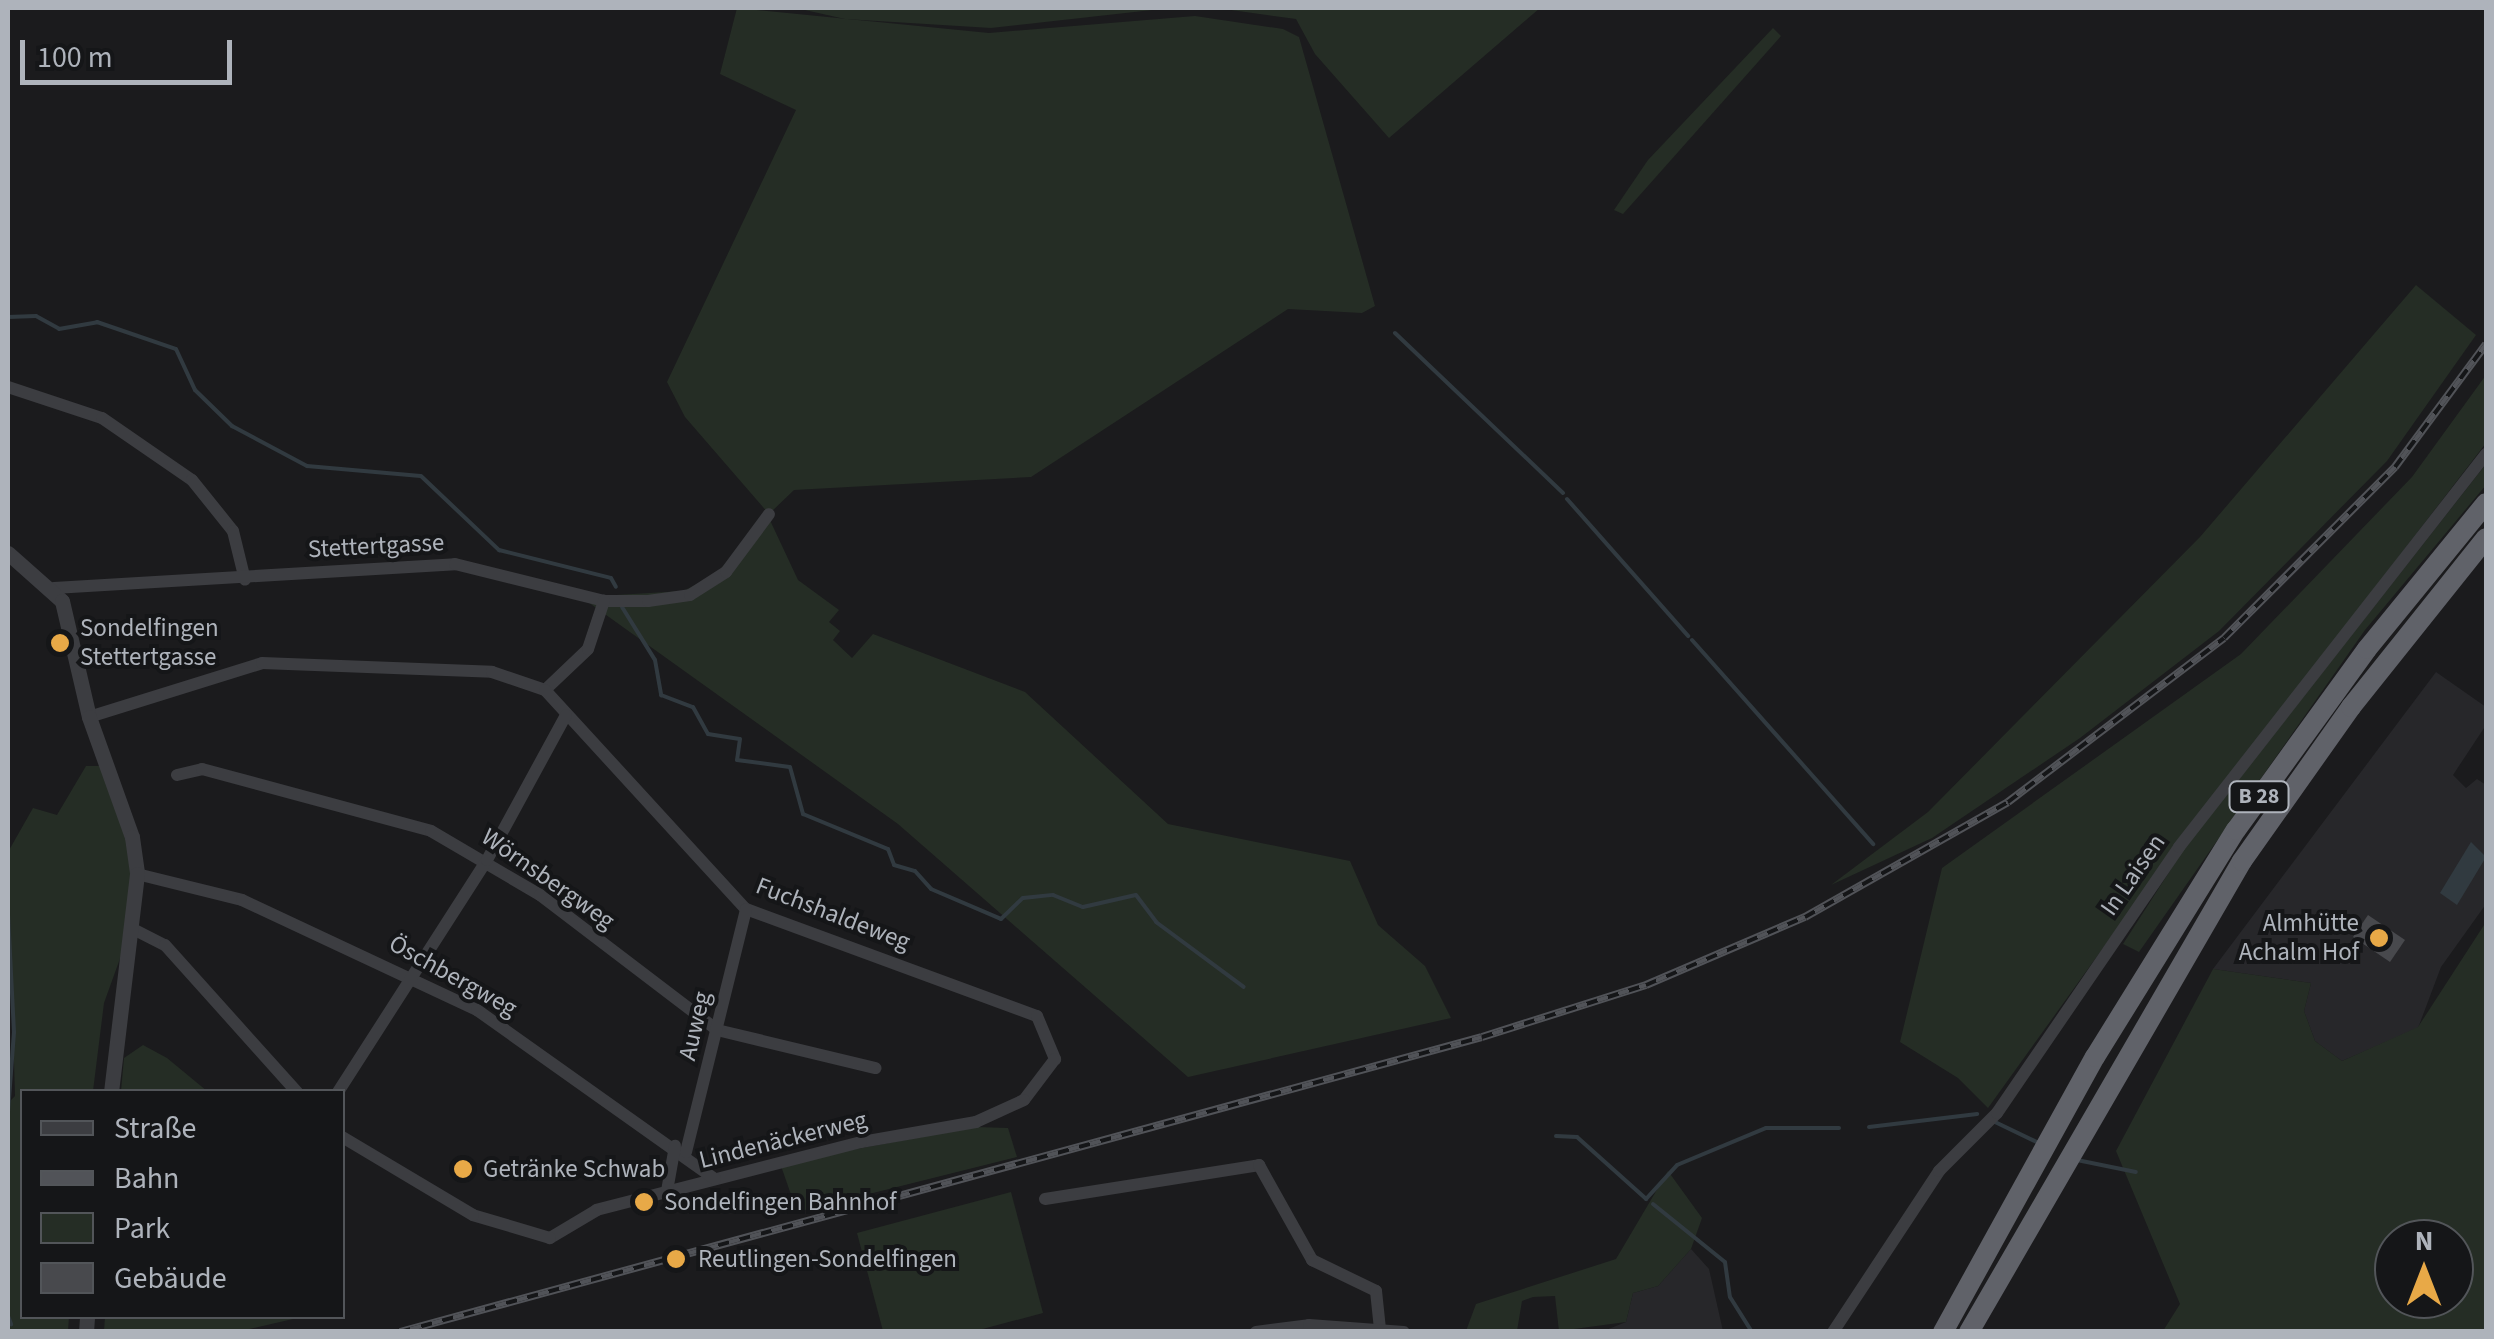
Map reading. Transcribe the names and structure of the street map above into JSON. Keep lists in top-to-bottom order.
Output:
{
  "streets": {
    "highway": ["B 28"],
    "street": [
      "Stettertgasse",
      "In Laisen",
      "Wörnsbergweg",
      "Fuchshaldeweg",
      "Öschbergweg",
      "Auweg",
      "Lindenäckerweg"
    ]
  },
  "crossings": [
    ["Wörnsbergweg", "Auweg"],
    ["Fuchshaldeweg", "Auweg"],
    ["Fuchshaldeweg", "Lindenäckerweg"],
    ["Öschbergweg", "Auweg"],
    ["Öschbergweg", "Lindenäckerweg"],
    ["Auweg", "Lindenäckerweg"]
  ],
  "places": [
    "Sondelfingen Stettertgasse",
    "Almhütte Achalm Hof",
    "Getränke Schwab",
    "Sondelfingen Bahnhof",
    "Reutlingen-Sondelfingen"
  ],
  "legend": [
    "Straße",
    "Bahn",
    "Park",
    "Gebäude"
  ],
  "scale_bar": "100 m",
  "north": "top"
}
